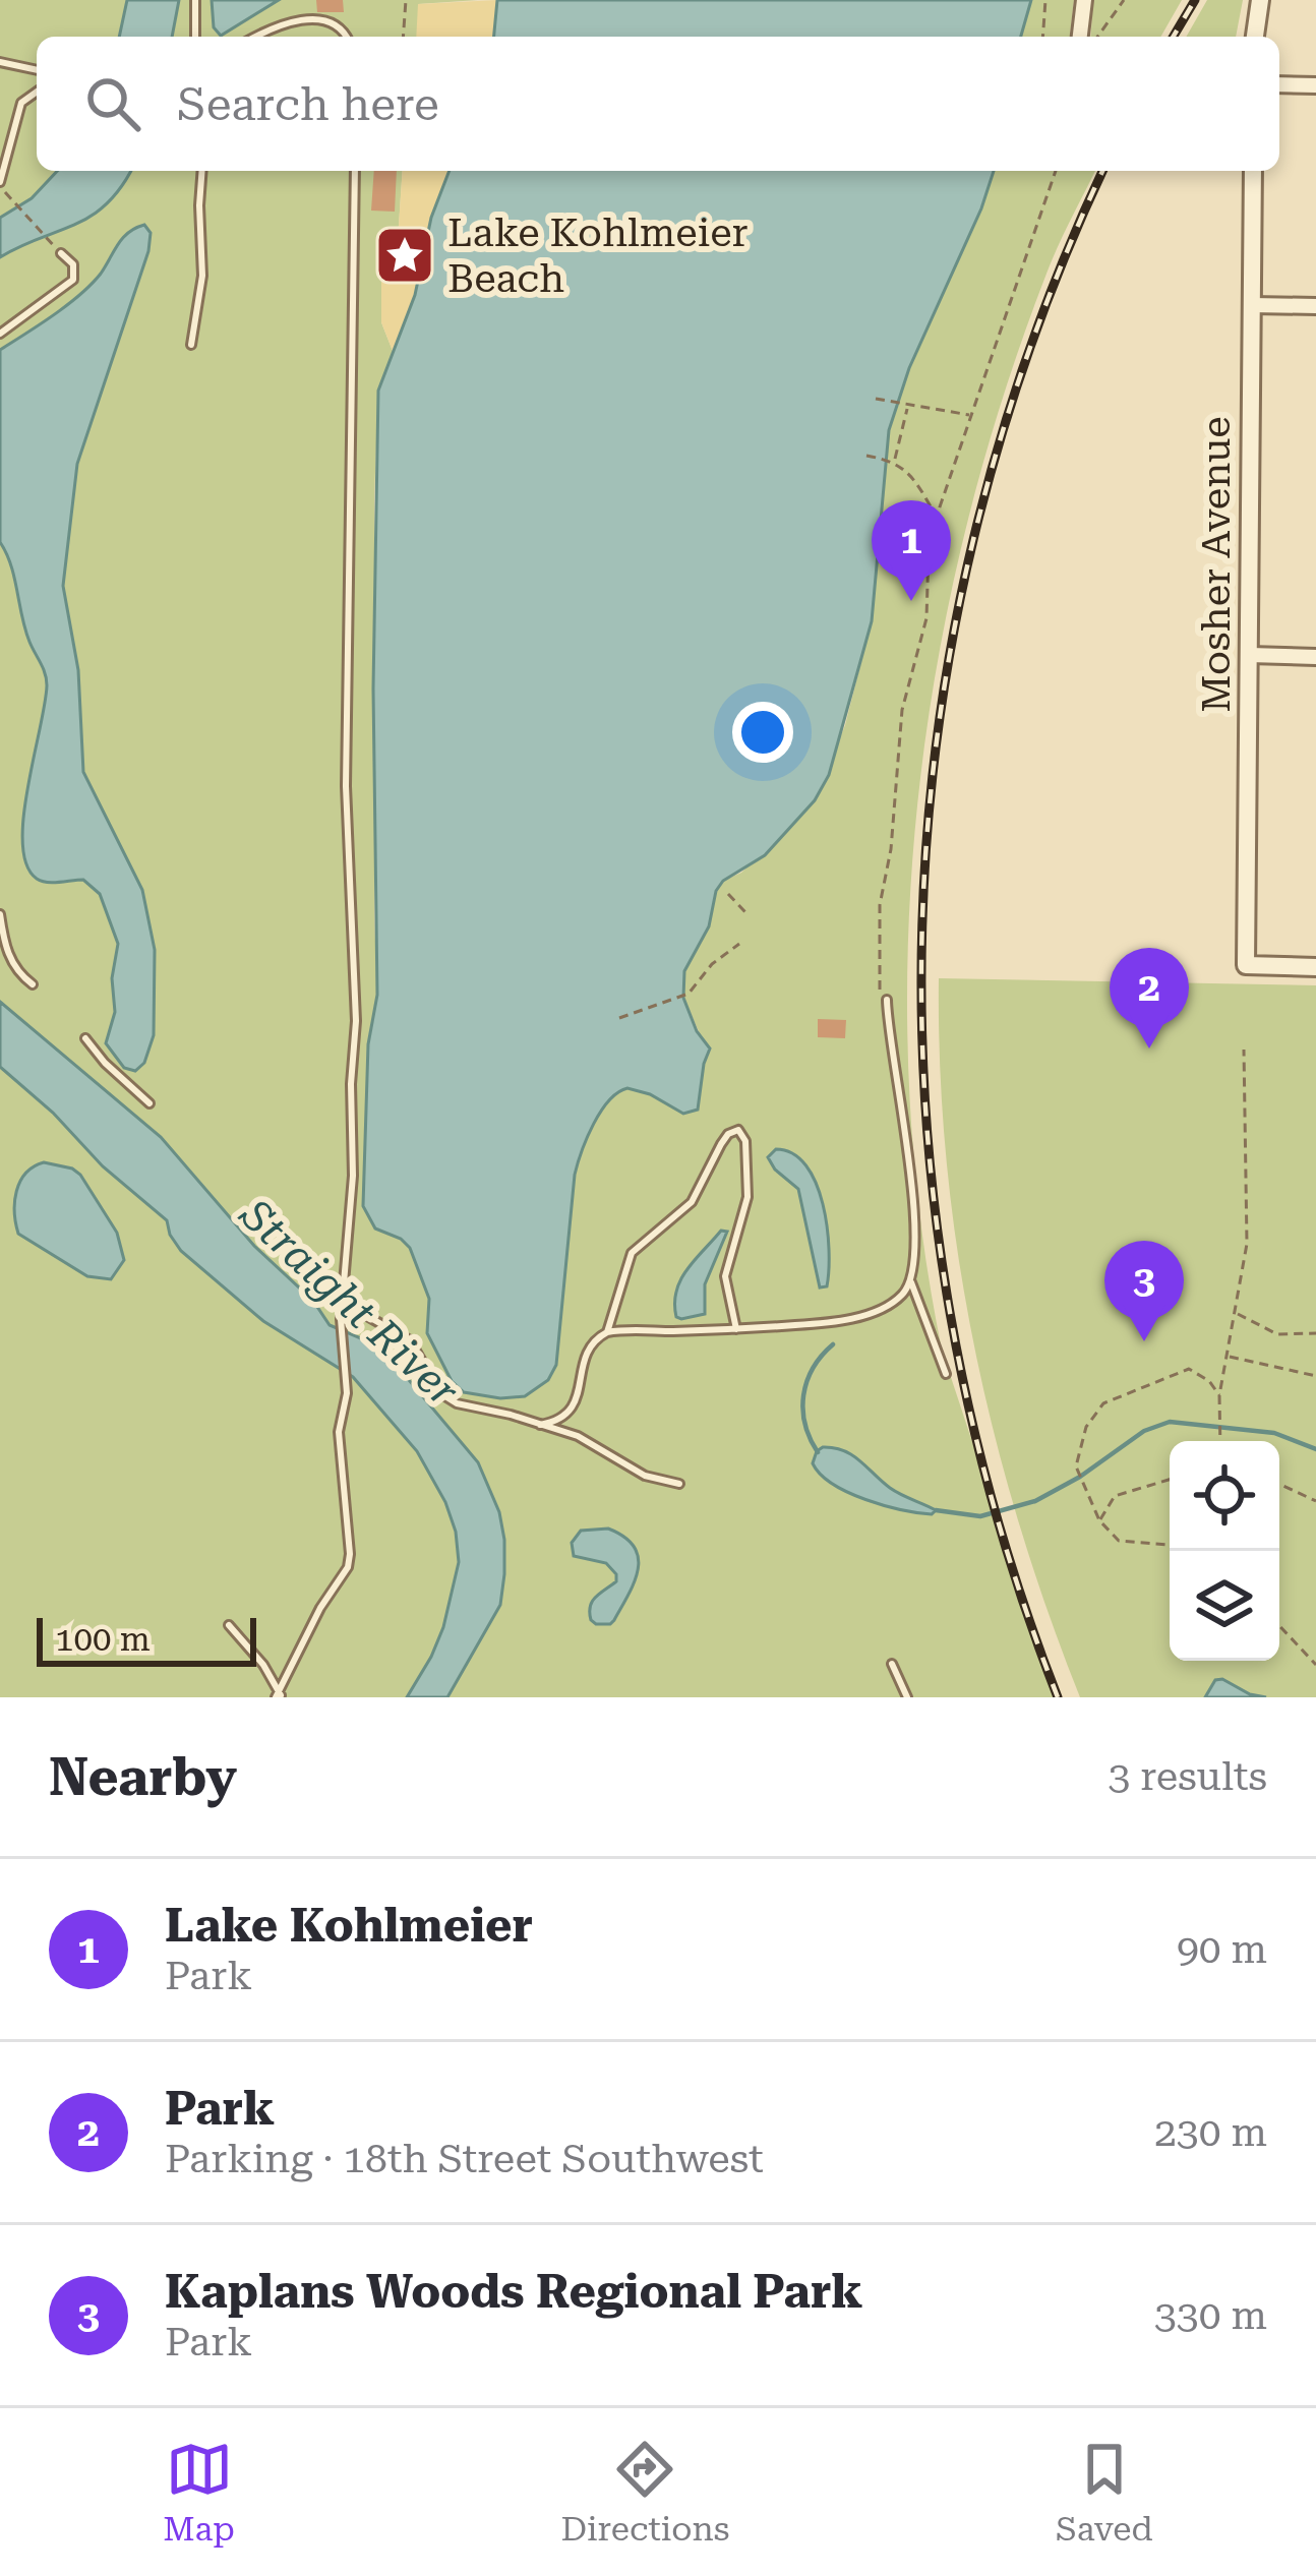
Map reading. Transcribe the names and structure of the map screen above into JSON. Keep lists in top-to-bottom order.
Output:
{
  "streets": {
    "street": ["Mosher Avenue"]
  },
  "water": ["Straight River"],
  "places": {
    "place": ["Lake Kohlmeier Beach"]
  },
  "scale_bar": "100 m",
  "page": {
    "search": "Search here",
    "pins": ["1", "2", "3"],
    "scale": "100 m",
    "heading": ["Nearby", "3 results"],
    "list": [
      {
        "mark": "1",
        "name": "Lake Kohlmeier",
        "note": "Park",
        "value": "90 m"
      },
      {
        "mark": "2",
        "name": "Park",
        "note": "Parking · 18th Street Southwest",
        "value": "230 m"
      },
      {
        "mark": "3",
        "name": "Kaplans Woods Regional Park",
        "note": "Park",
        "value": "330 m"
      }
    ],
    "nav": ["Map", "Directions", "Saved"]
  }
}
